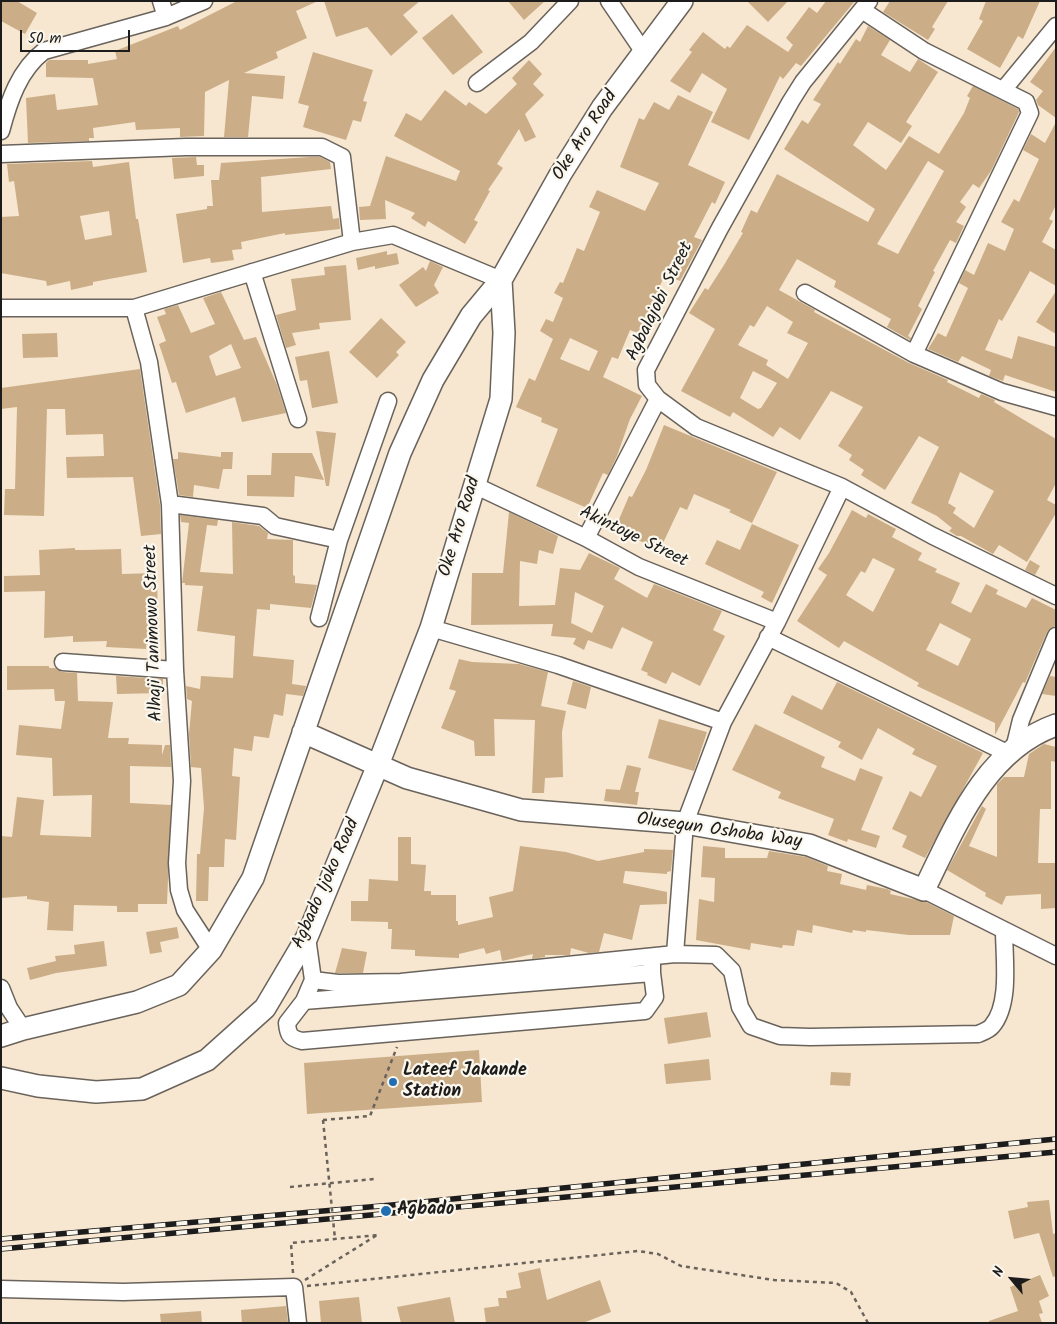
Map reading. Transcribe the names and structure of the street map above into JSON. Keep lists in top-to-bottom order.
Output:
{
  "streets": {
    "main road": ["Oke Aro Road", "Olusegun Oshoba Way", "Agbado Ijoko Road"],
    "street": ["Agbalajobi Street", "Akintoye Street", "Alhaji Tanimowo Street"]
  },
  "crossings": [
    ["Oke Aro Road", "Akintoye Street"],
    ["Oke Aro Road", "Olusegun Oshoba Way"],
    ["Oke Aro Road", "Agbado Ijoko Road"],
    ["Olusegun Oshoba Way", "Agbado Ijoko Road"]
  ],
  "places": ["Lateef Jakande Station", "Agbado"],
  "scale_bar": "50 m",
  "north": "top left"
}
